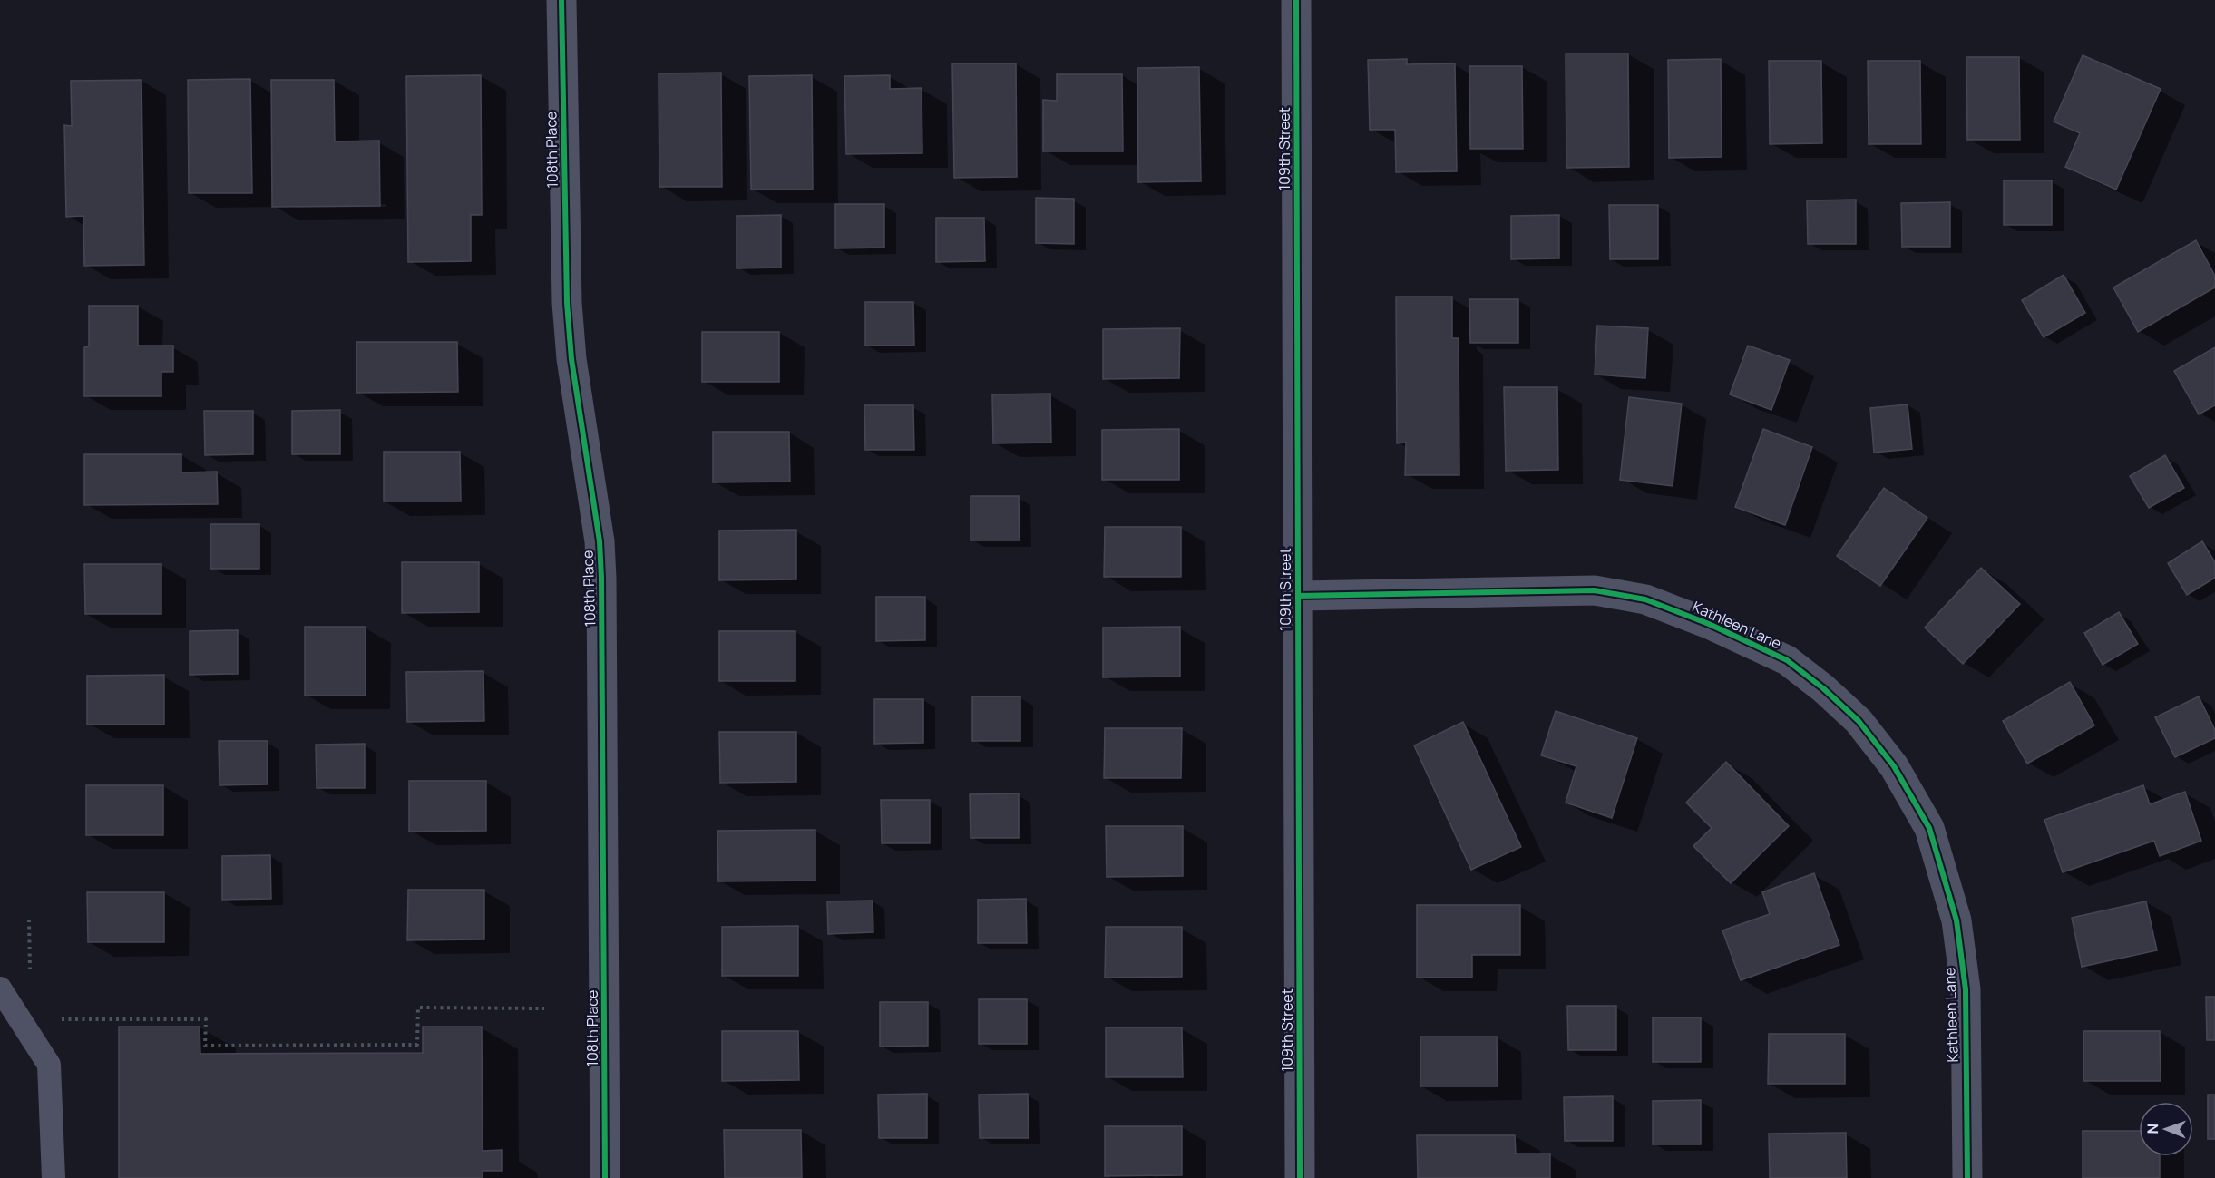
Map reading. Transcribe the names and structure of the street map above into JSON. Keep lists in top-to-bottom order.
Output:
{
  "streets": {
    "street": ["109th Street", "108th Place", "Kathleen Lane"]
  },
  "crossings": [
    ["109th Street", "Kathleen Lane"]
  ],
  "north": "left"
}
